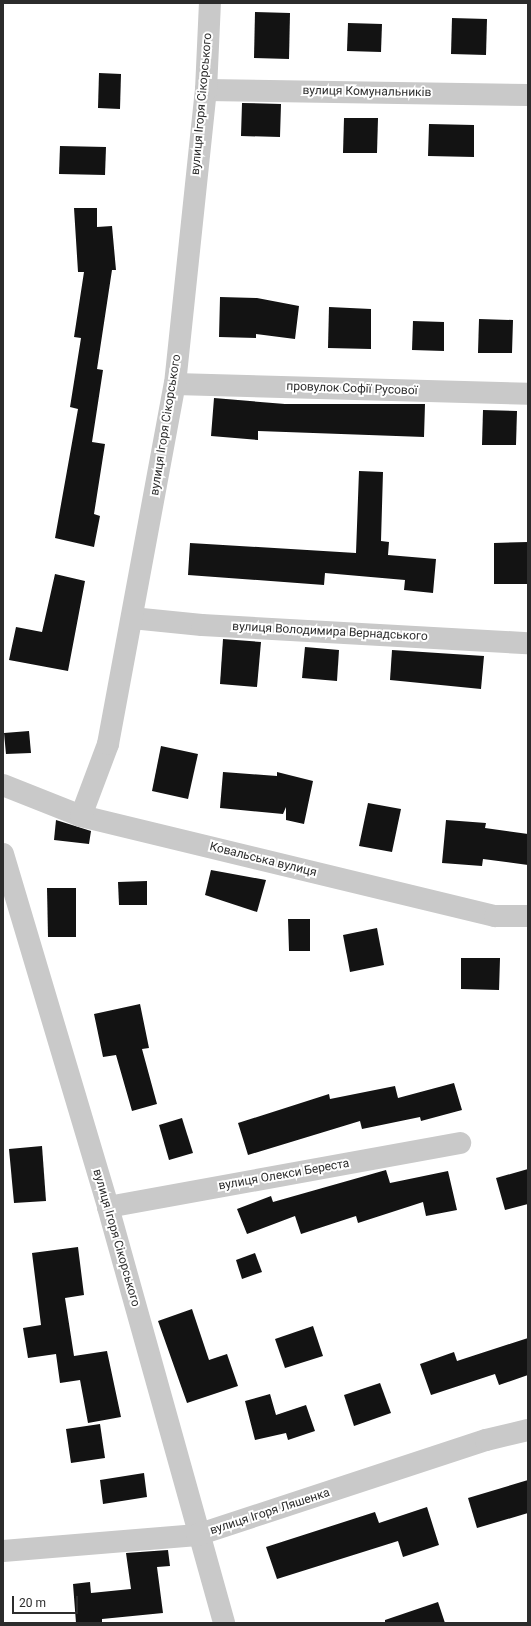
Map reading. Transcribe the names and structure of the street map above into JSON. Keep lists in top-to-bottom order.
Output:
{
  "streets": {
    "street": [
      "вулиця Комунальників",
      "вулиця Ігоря Сікорського",
      "провулок Софії Русової",
      "вулиця Володимира Вернадського",
      "Ковальська вулиця",
      "вулиця Олекси Береста",
      "вулиця Ігоря Ляшенка"
    ]
  },
  "crossings": [
    ["вулиця Комунальників", "вулиця Ігоря Сікорського"],
    ["вулиця Ігоря Сікорського", "провулок Софії Русової"],
    ["вулиця Ігоря Сікорського", "вулиця Володимира Вернадського"],
    ["вулиця Ігоря Сікорського", "Ковальська вулиця"],
    ["вулиця Ігоря Сікорського", "вулиця Олекси Береста"],
    ["вулиця Ігоря Сікорського", "вулиця Ігоря Ляшенка"]
  ],
  "scale_bar": "20 m"
}
